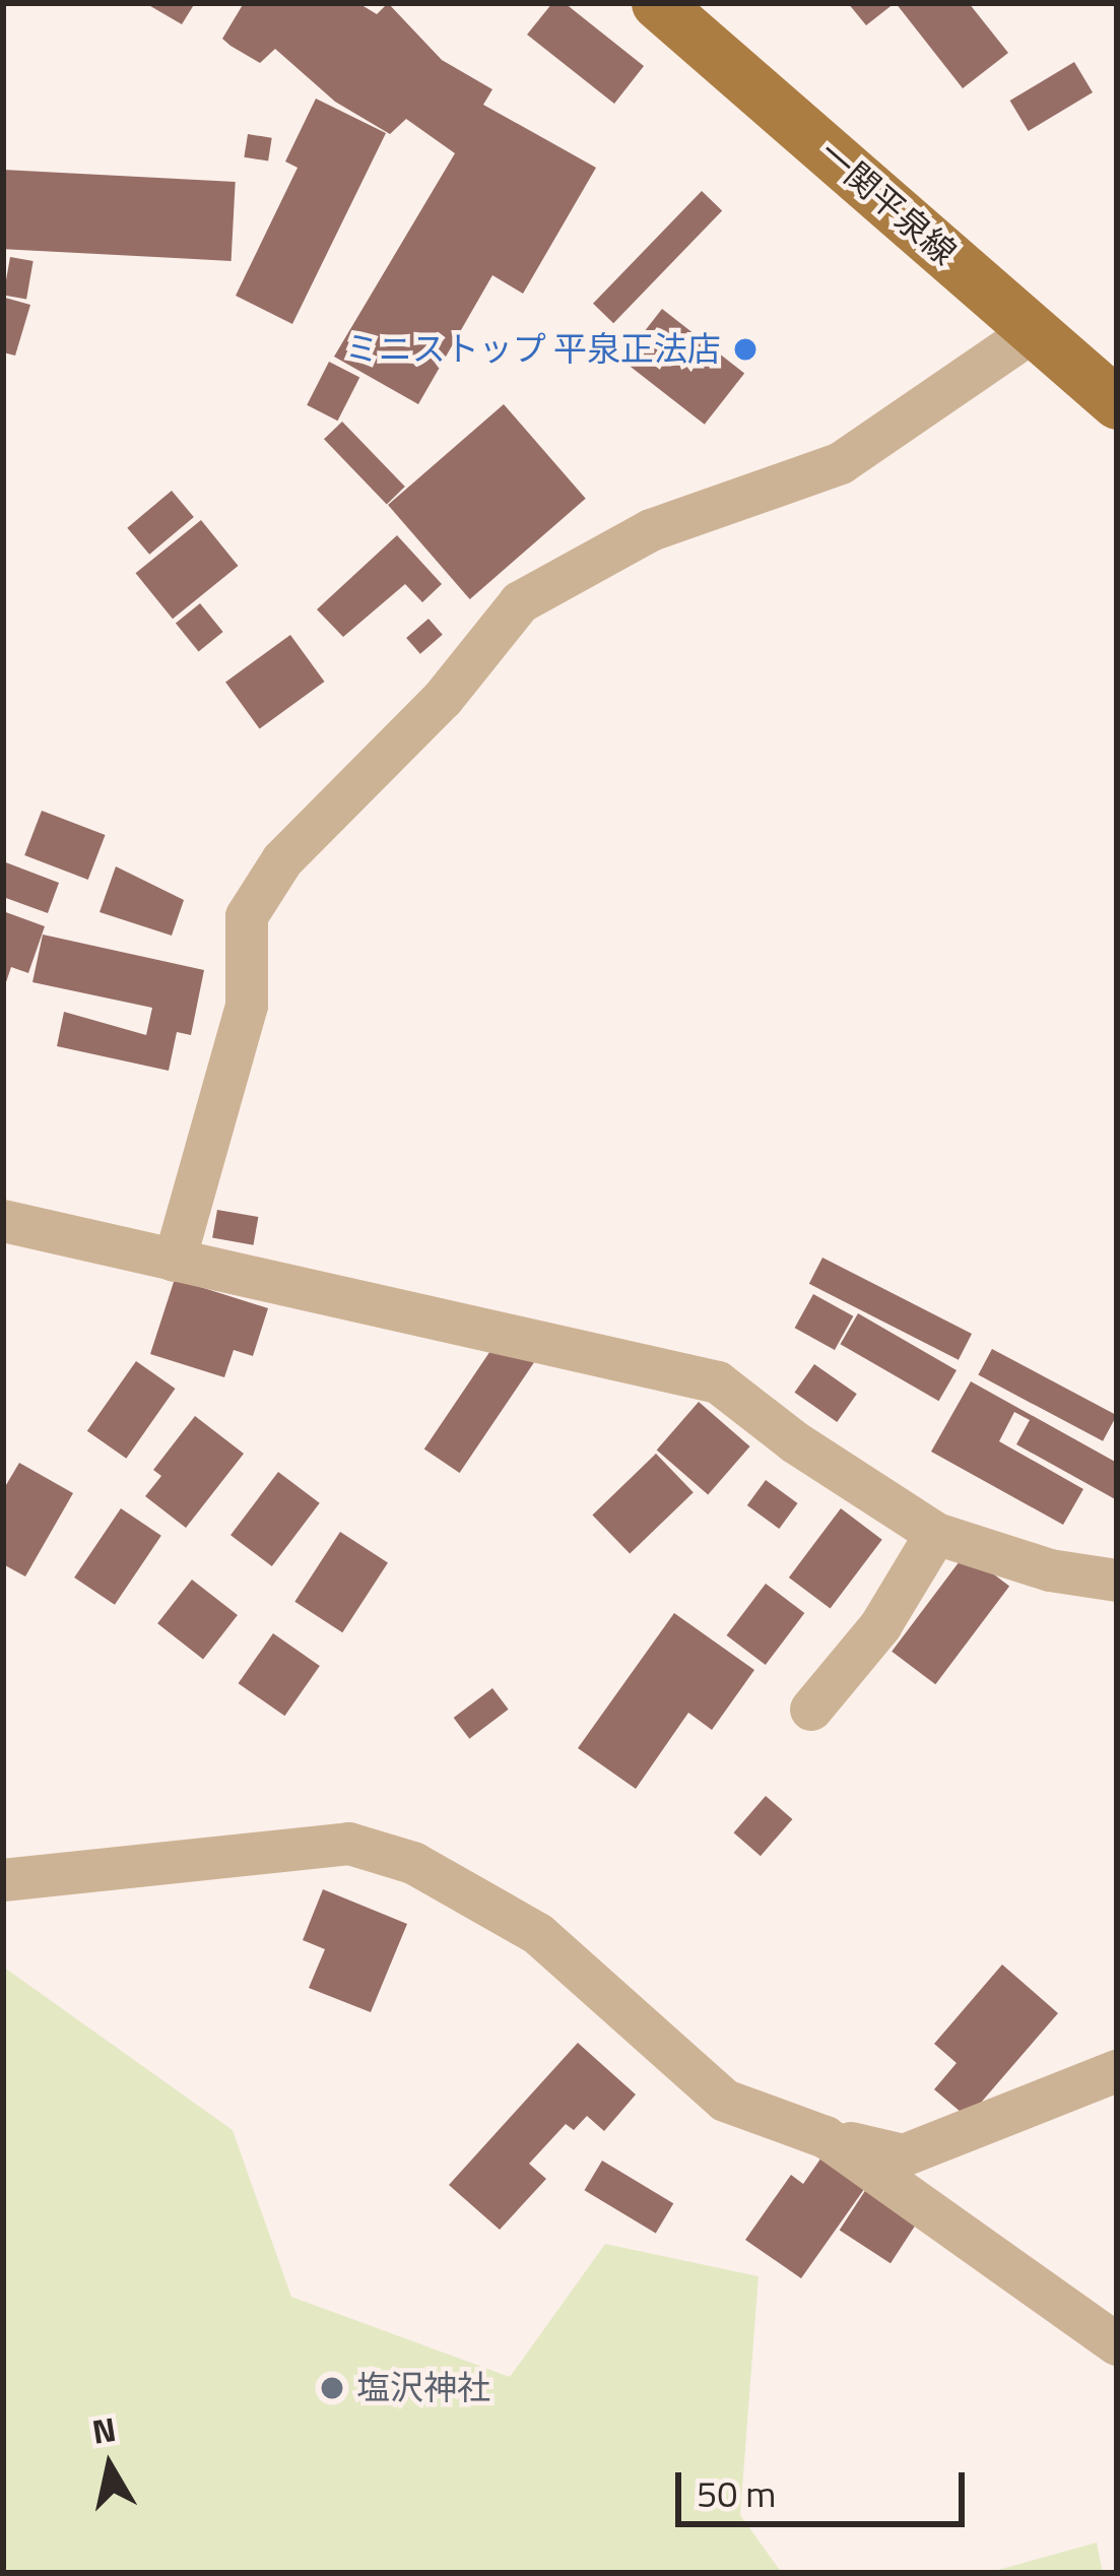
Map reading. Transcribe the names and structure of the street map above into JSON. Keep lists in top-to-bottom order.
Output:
{
  "streets": {
    "main road": ["一関平泉線"]
  },
  "places": ["ミニストップ 平泉正法店", "塩沢神社"],
  "scale_bar": "50 m",
  "north": "top"
}
